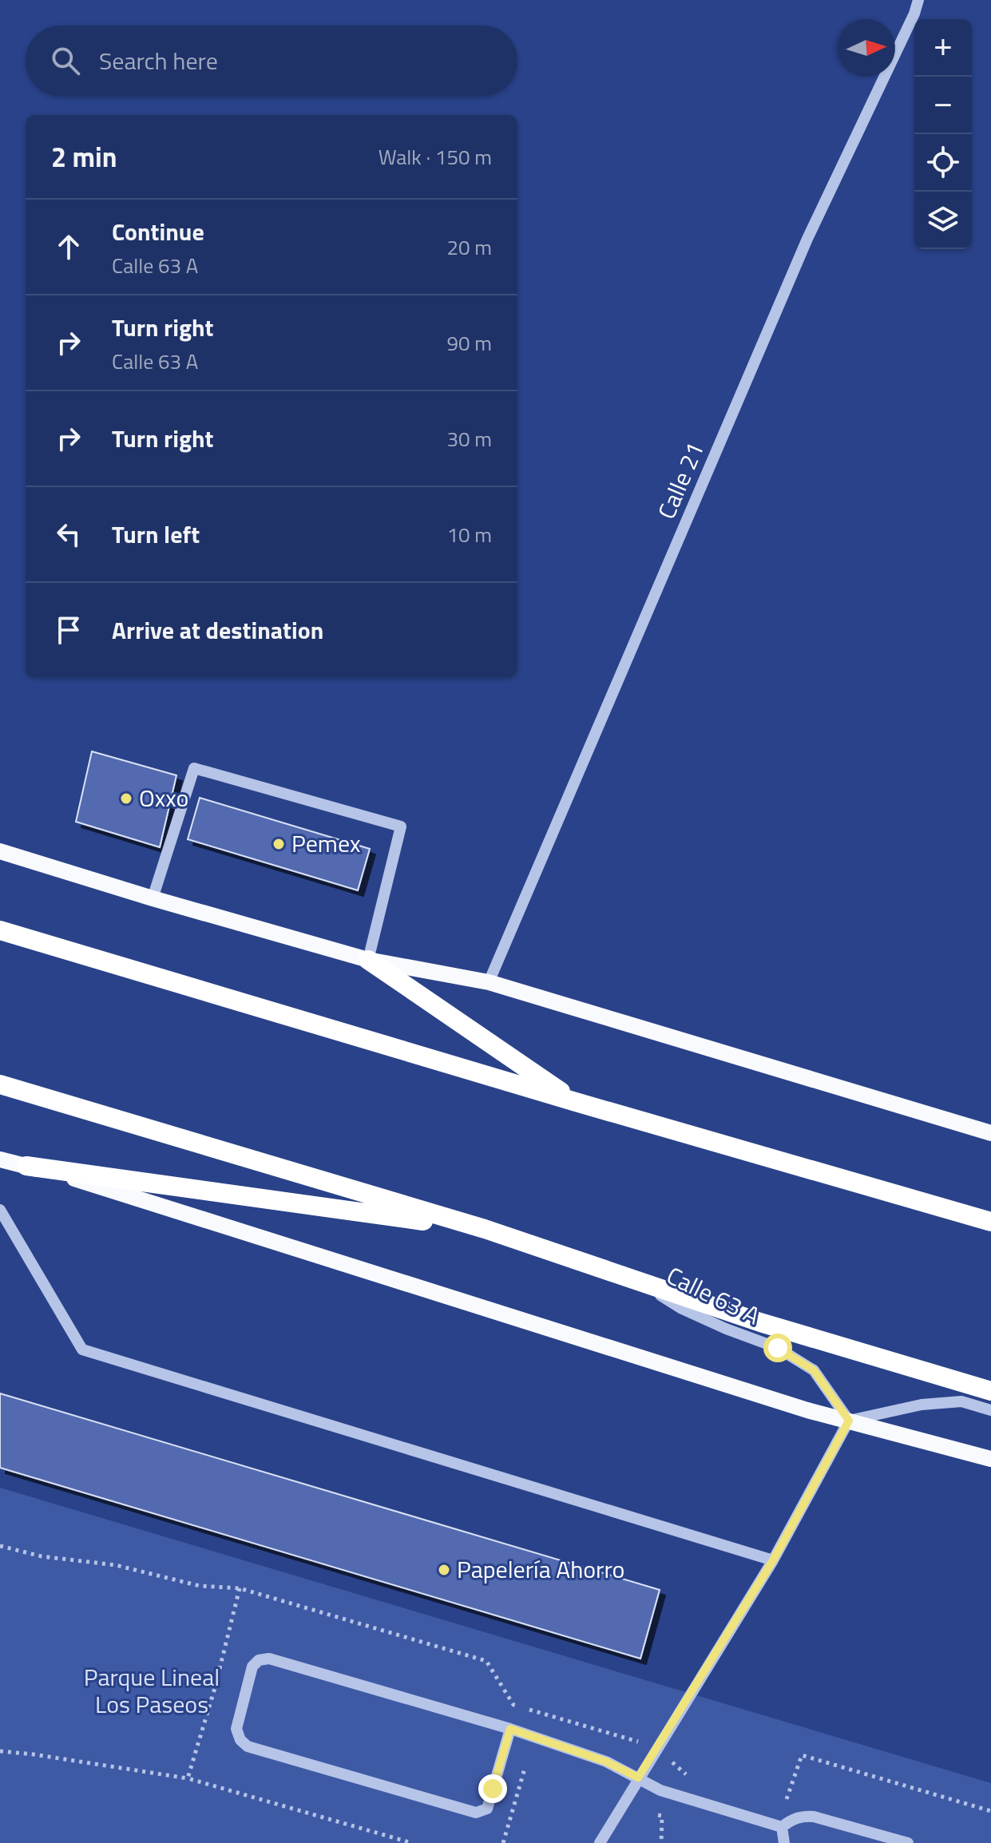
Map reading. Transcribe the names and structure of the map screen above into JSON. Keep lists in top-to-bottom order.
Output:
{
  "streets": {
    "street": ["Calle 21", "Calle 63 A"]
  },
  "parks": ["Parque Lineal Los Paseos"],
  "places": ["Oxxo", "Pemex", "Papelería Ahorro"],
  "north": "right",
  "page": {
    "map_buttons": ["+", "−"],
    "search": "Search here",
    "heading": ["2 min", "Walk · 150 m"],
    "list": [
      ["Continue", "Calle 63 A", "20 m"],
      ["Turn right", "Calle 63 A", "90 m"],
      ["Turn right", "30 m"],
      ["Turn left", "10 m"],
      "Arrive at destination"
    ]
  }
}
